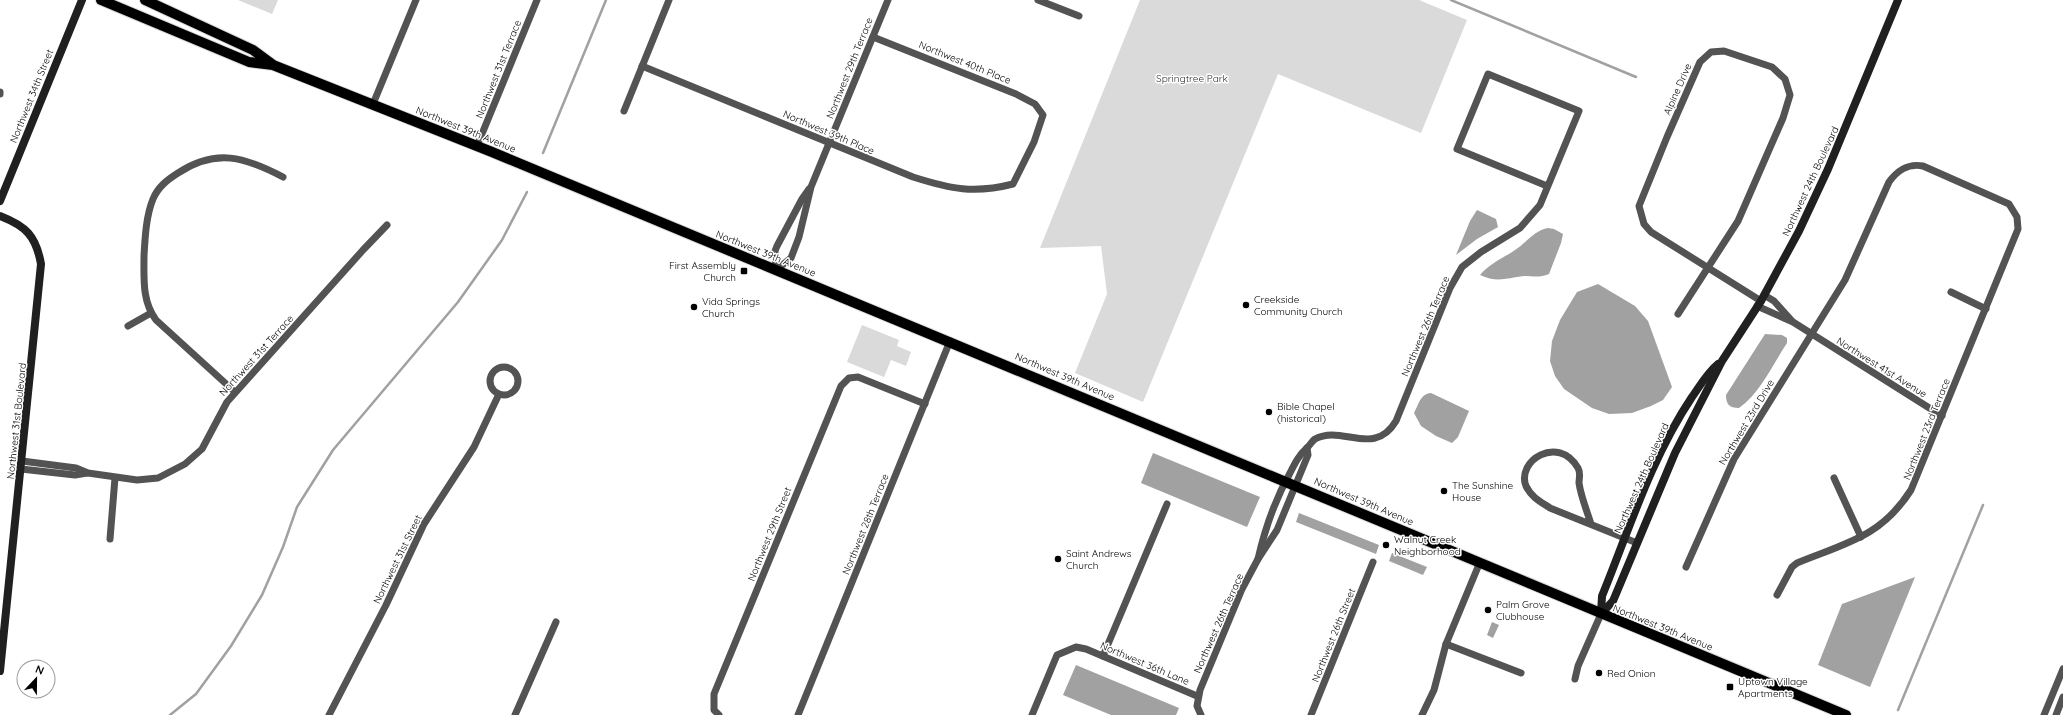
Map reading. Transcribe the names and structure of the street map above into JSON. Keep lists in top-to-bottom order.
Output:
{
  "streets": {
    "main road": ["Northwest 39th Avenue"],
    "street": [
      "Northwest 40th Place",
      "Northwest 29th Terrace",
      "Northwest 31st Terrace",
      "Alpine Drive",
      "Northwest 34th Street",
      "Northwest 39th Place",
      "Northwest 24th Boulevard",
      "Northwest 26th Terrace",
      "Northwest 41st Avenue",
      "Northwest 31st Boulevard",
      "Northwest 23rd Drive",
      "Northwest 23rd Terrace",
      "Northwest 28th Terrace",
      "Northwest 29th Street",
      "Northwest 31st Street",
      "Northwest 26th Street",
      "Northwest 36th Lane"
    ]
  },
  "crossings": [
    ["Northwest 40th Place", "Northwest 29th Terrace"],
    ["Northwest 40th Place", "Northwest 39th Place"],
    ["Northwest 29th Terrace", "Northwest 39th Avenue"],
    ["Northwest 29th Terrace", "Northwest 39th Place"],
    ["Northwest 31st Terrace", "Northwest 39th Avenue"],
    ["Northwest 31st Terrace", "Northwest 31st Boulevard"],
    ["Alpine Drive", "Northwest 24th Boulevard"],
    ["Northwest 39th Avenue", "Northwest 24th Boulevard"],
    ["Northwest 39th Avenue", "Northwest 26th Terrace"],
    ["Northwest 39th Avenue", "Northwest 28th Terrace"],
    ["Northwest 26th Terrace", "Northwest 36th Lane"],
    ["Northwest 41st Avenue", "Northwest 23rd Drive"],
    ["Northwest 41st Avenue", "Northwest 23rd Terrace"],
    ["Northwest 23rd Drive", "Northwest 23rd Terrace"],
    ["Northwest 28th Terrace", "Northwest 29th Street"]
  ],
  "parks": ["Springtree Park"],
  "places": {
    "transit": ["First Assembly Church", "Uptown Village Apartments"],
    "other": [
      "Creekside Community Church",
      "Vida Springs Church",
      "Bible Chapel (historical)",
      "The Sunshine House",
      "Walnut Creek Neighborhood",
      "Saint Andrews Church",
      "Palm Grove Clubhouse",
      "Red Onion"
    ]
  },
  "north": "top"
}
